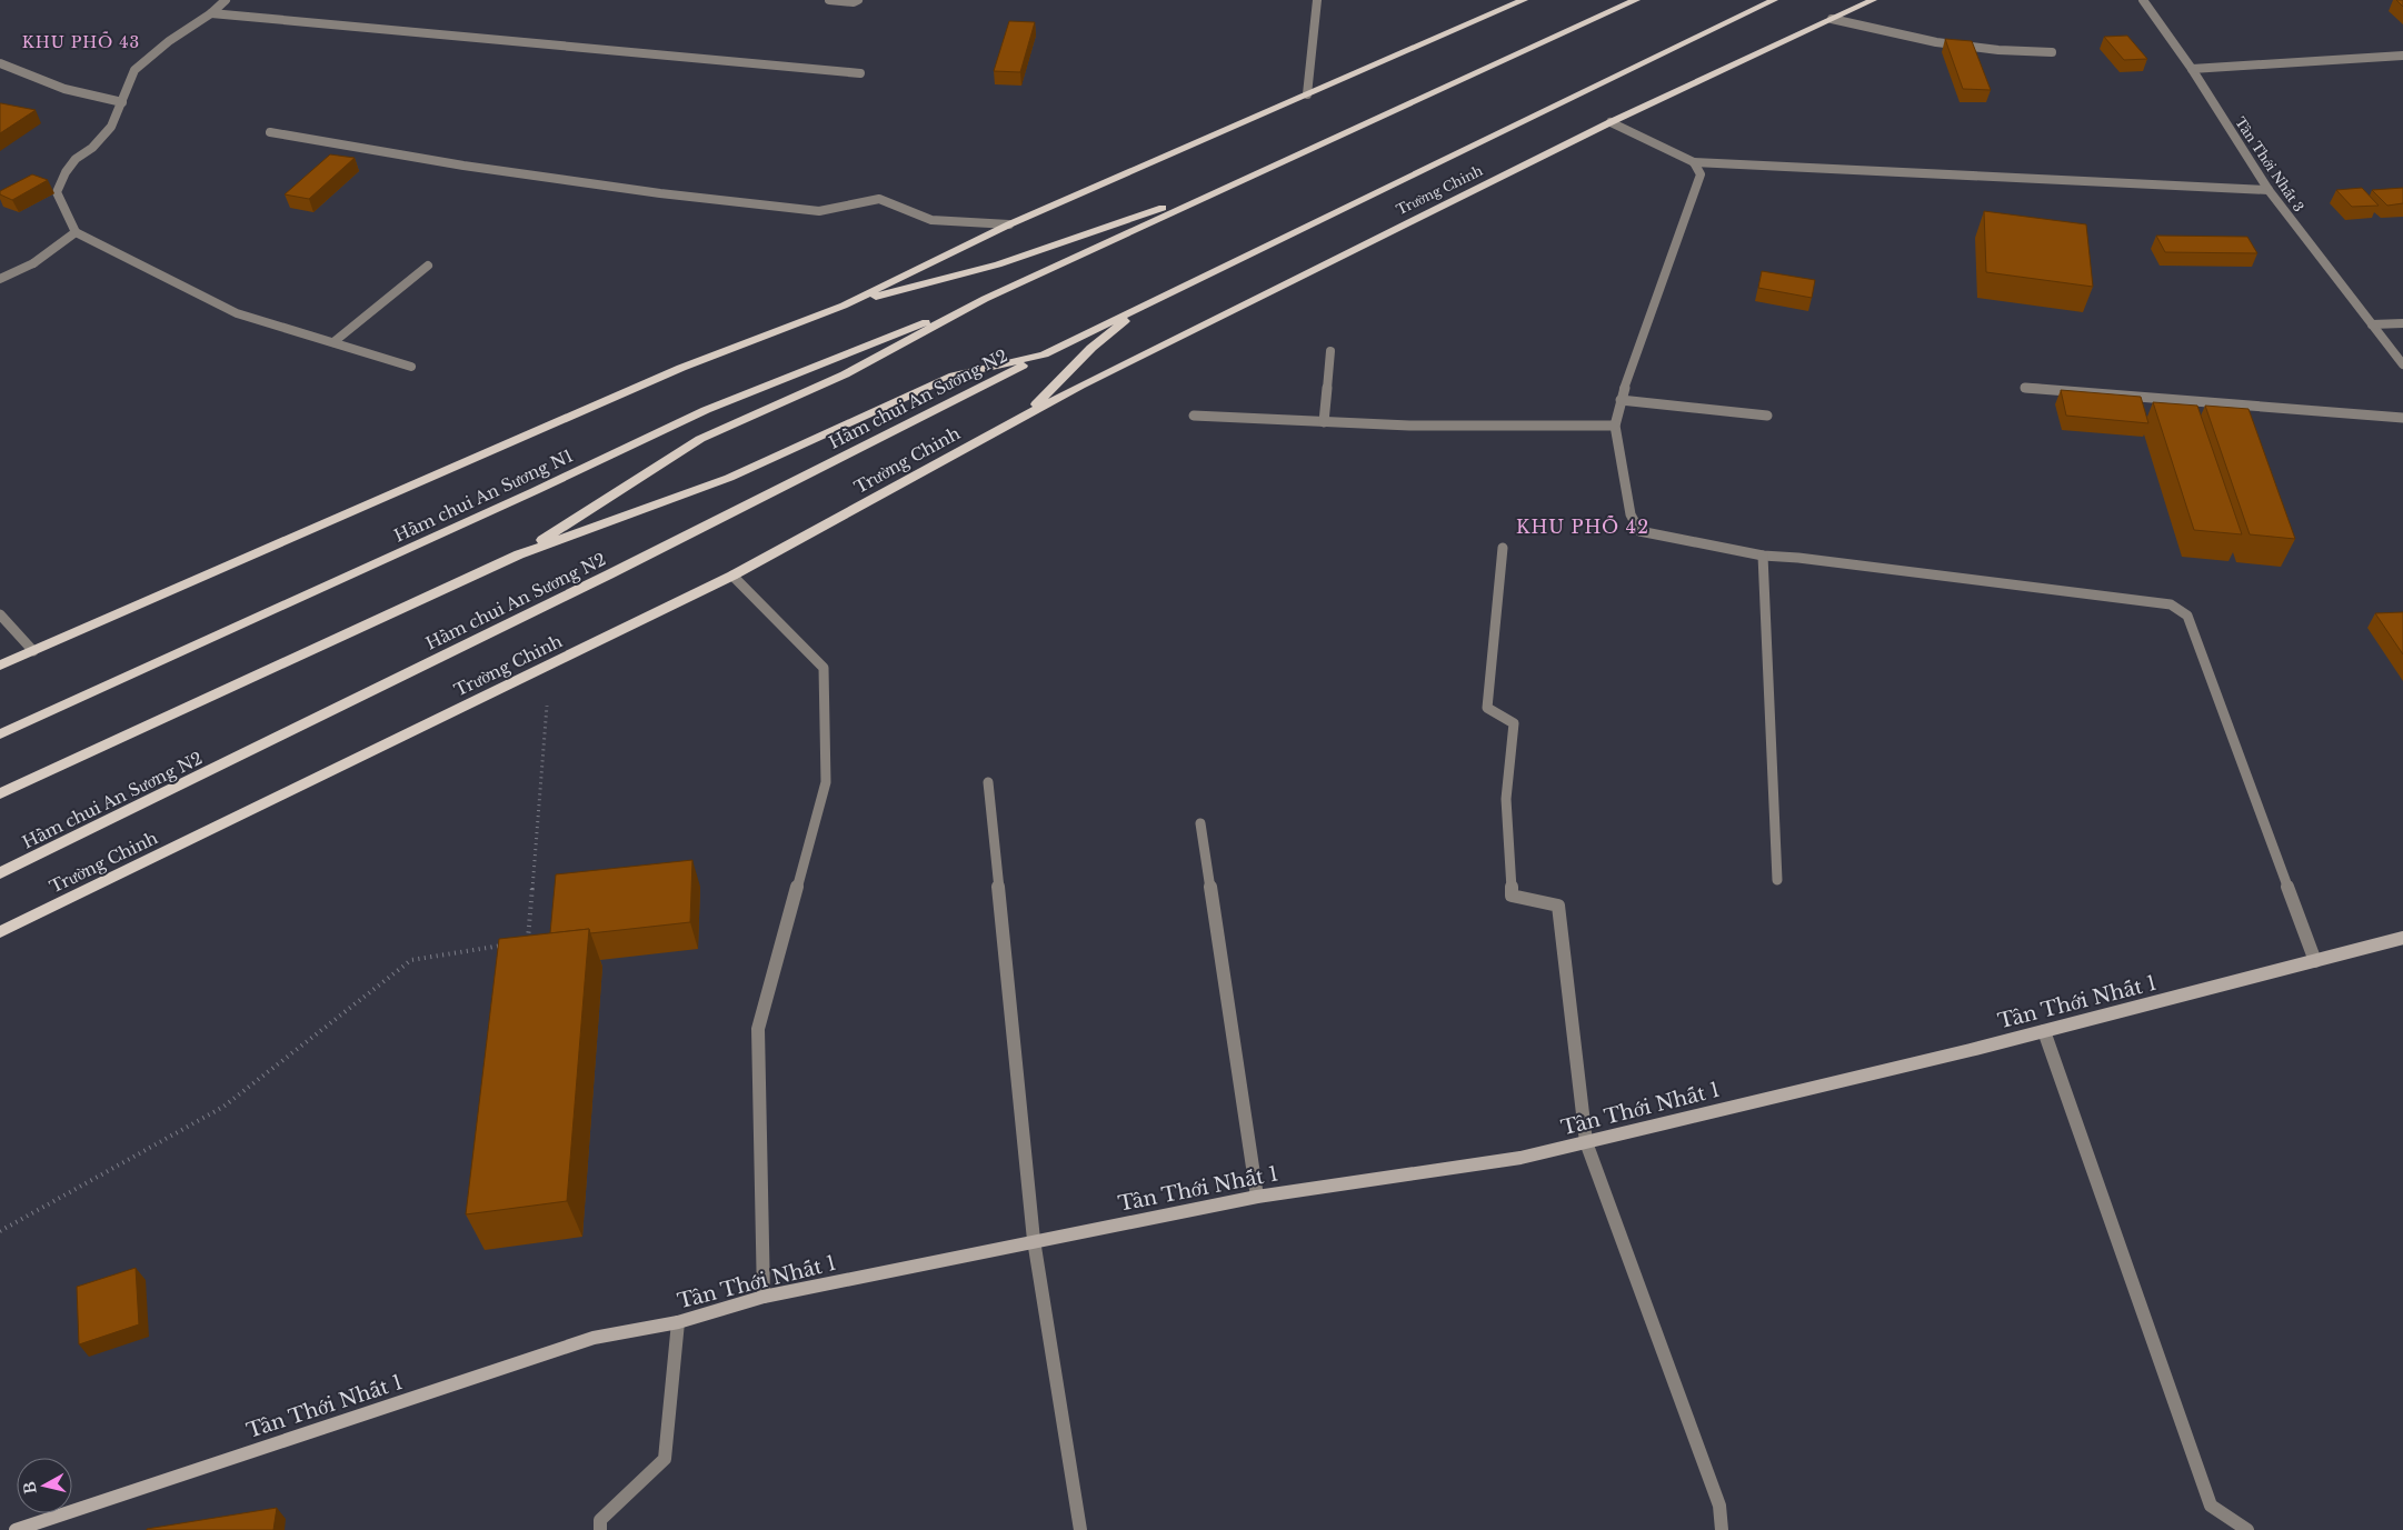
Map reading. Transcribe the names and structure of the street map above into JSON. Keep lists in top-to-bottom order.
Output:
{
  "streets": {
    "main road": ["Trường Chinh", "Hầm chui An Sương N2", "Hầm chui An Sương N1"],
    "street": ["Tân Thới Nhất 3", "Tân Thới Nhất 1"]
  },
  "crossings": [
    ["Trường Chinh", "Hầm chui An Sương N2"],
    ["Trường Chinh", "Hầm chui An Sương N1"]
  ],
  "districts": ["KHU PHỐ 43", "KHU PHỐ 42"],
  "north": "left"
}
